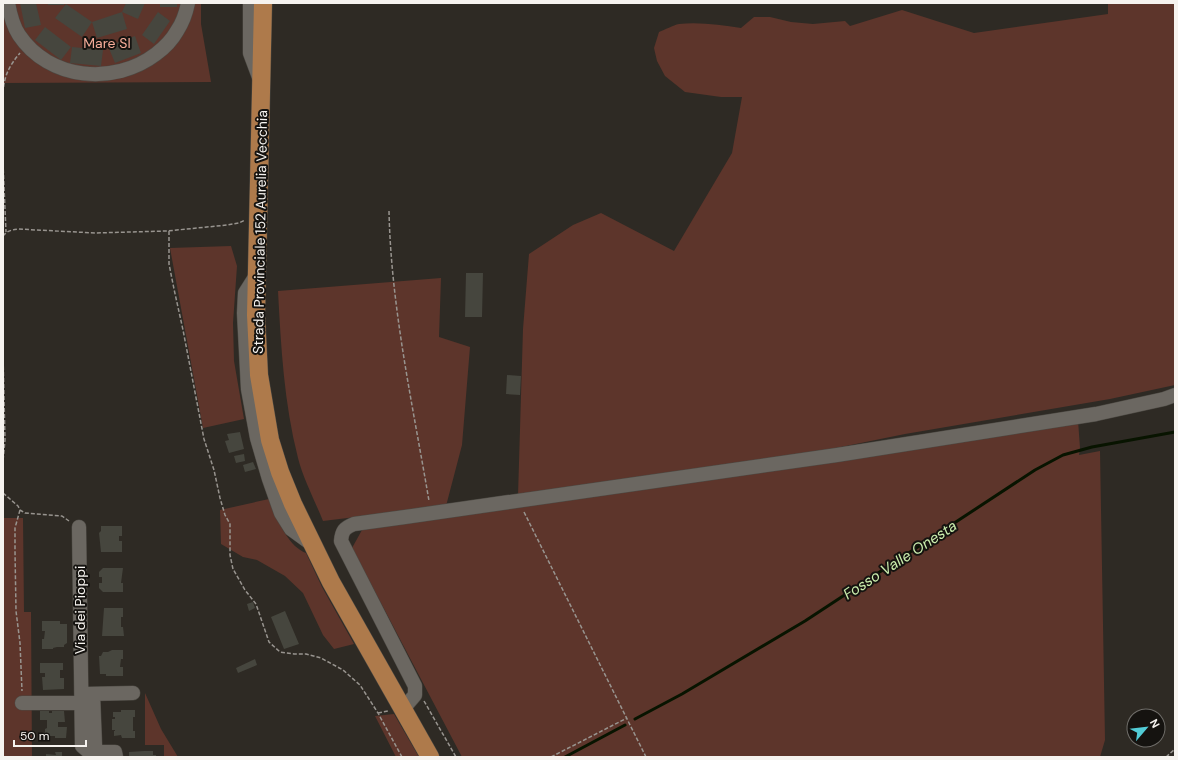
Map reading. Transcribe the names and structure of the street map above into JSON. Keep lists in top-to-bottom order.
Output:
{
  "streets": {
    "main road": ["Strada Provinciale 152 Aurelia Vecchia"],
    "street": ["Via dei Pioppi"]
  },
  "water": ["Fosso Valle Onesta"],
  "parks": ["Mare SI"],
  "scale_bar": "50 m",
  "north": "top right"
}
